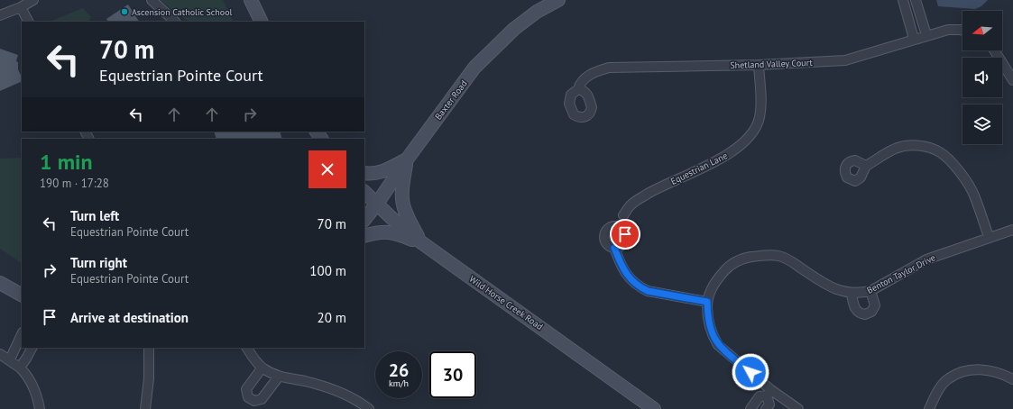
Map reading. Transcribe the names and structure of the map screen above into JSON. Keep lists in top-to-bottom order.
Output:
{
  "streets": {
    "main road": ["Baxter Road", "Wild Horse Creek Road"],
    "street": ["Shetland Valley Court", "Equestrian Lane", "Benton Taylor Drive"]
  },
  "crossings": [
    ["Shetland Valley Court", "Equestrian Lane"],
    ["Baxter Road", "Wild Horse Creek Road"]
  ],
  "places": ["Ascension Catholic School"],
  "north": "left",
  "page": {
    "turn": ["70 m", "Equestrian Pointe Court"],
    "heading": ["1 min", "190 m · 17:28"],
    "list": [
      {
        "name": "Turn left",
        "note": "Equestrian Pointe Court",
        "value": "70 m"
      },
      {
        "name": "Turn right",
        "note": "Equestrian Pointe Court",
        "value": "100 m"
      },
      {
        "name": "Arrive at destination",
        "value": "20 m"
      }
    ],
    "speed": "26 km/h",
    "limit": "30"
  }
}
